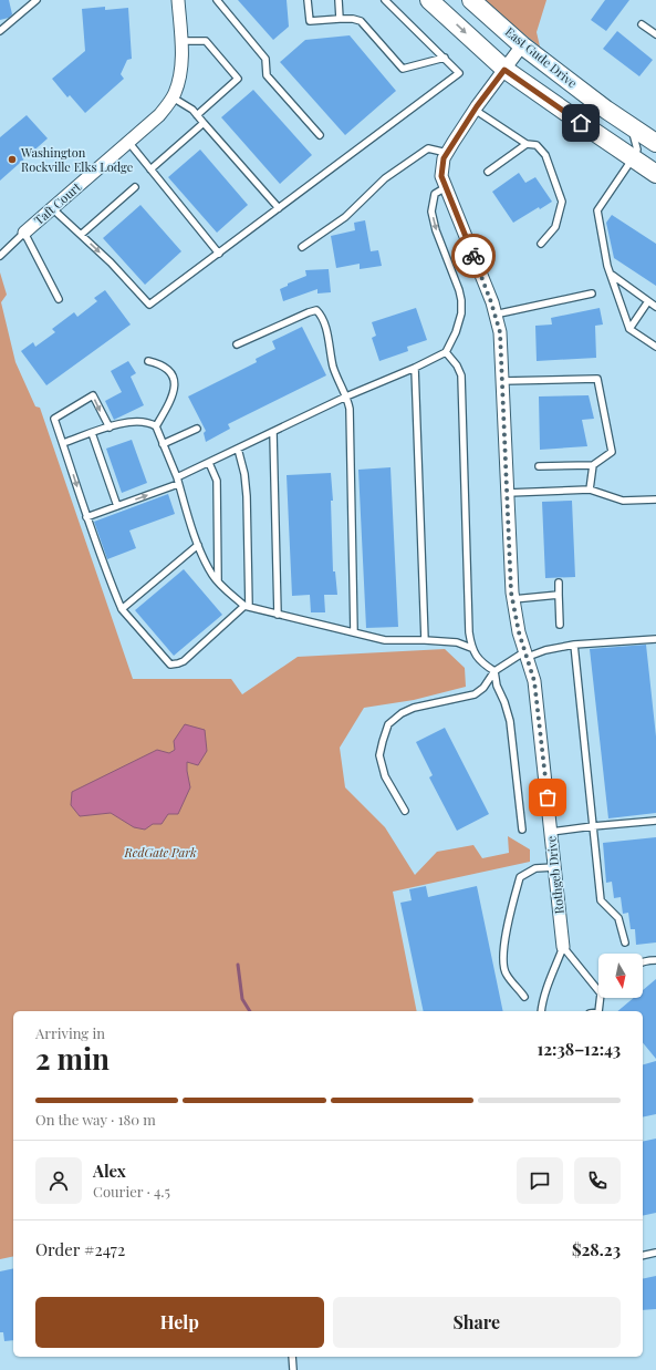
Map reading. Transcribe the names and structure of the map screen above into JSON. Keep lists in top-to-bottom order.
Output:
{
  "streets": {
    "main road": ["East Gude Drive"],
    "street": ["Taft Court", "Rothgeb Drive"]
  },
  "crossings": [
    ["East Gude Drive", "Rothgeb Drive"]
  ],
  "parks": ["RedGate Park"],
  "places": ["Washington Rockville Elks Lodge"],
  "north": "bottom",
  "page": {
    "heading": ["2 min", "Arriving in", "12:38–12:43"],
    "panel": [
      "Alex",
      "Courier · 4.5",
      "Order #2472",
      "$28.23"
    ],
    "bar": "On the way · 180 m",
    "buttons": ["Help", "Share"]
  }
}
